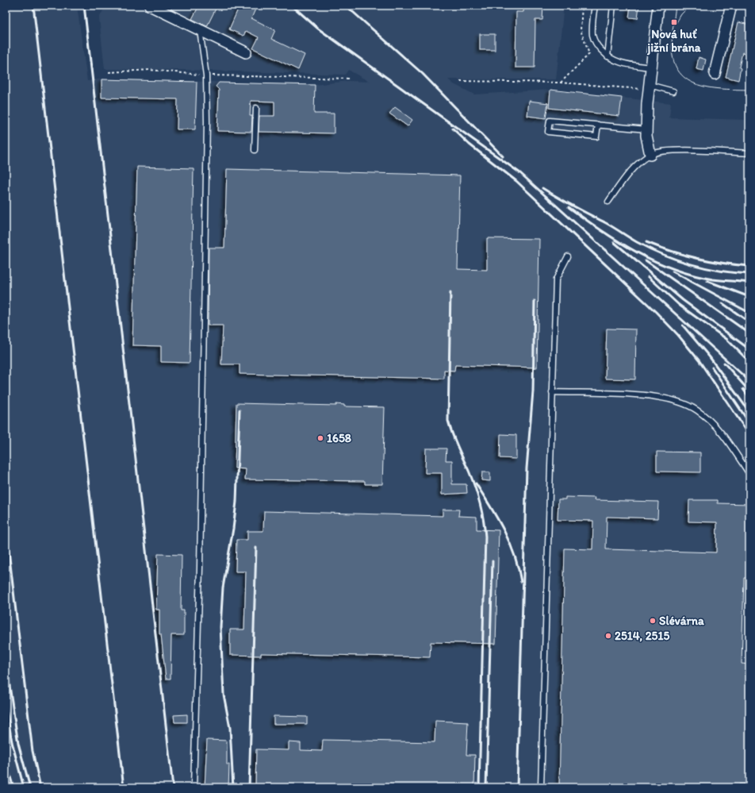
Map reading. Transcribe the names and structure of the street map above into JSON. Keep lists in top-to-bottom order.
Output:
{
  "places": {
    "transit": ["Nová huť jižní brána"],
    "other": ["1658", "Slévárna", "2514, 2515"]
  }
}
